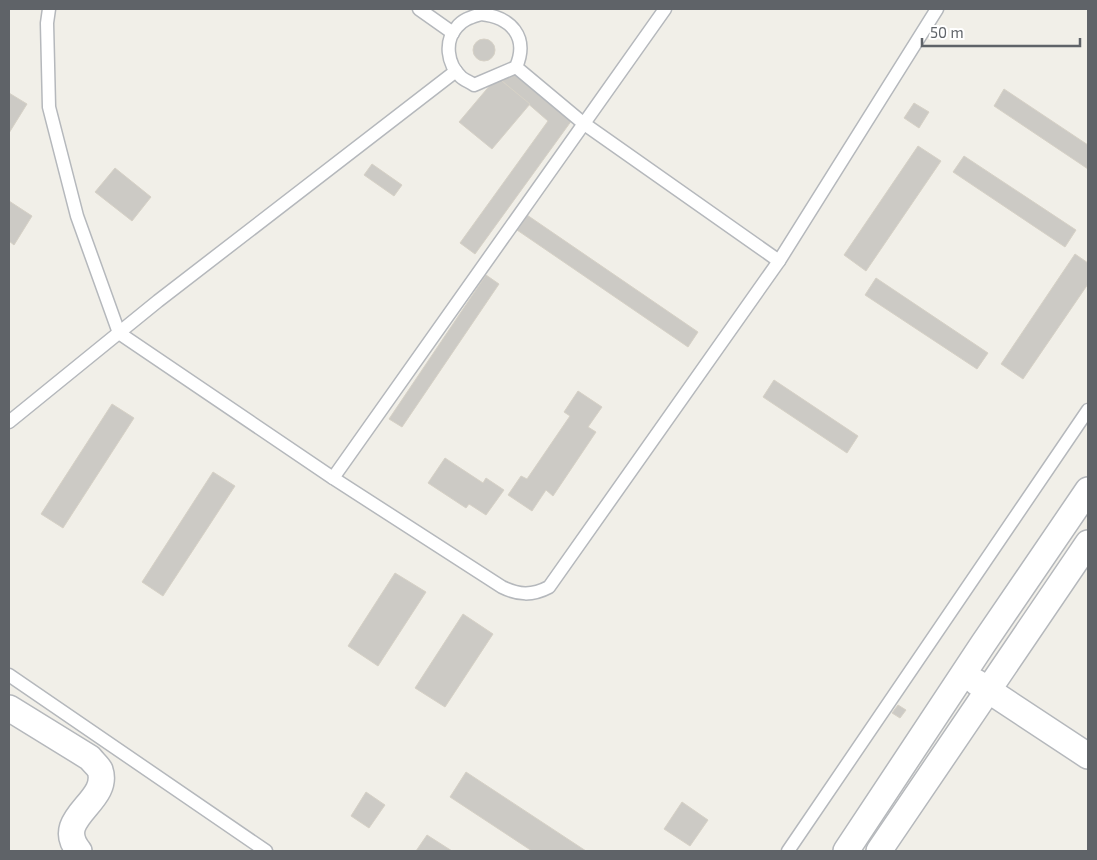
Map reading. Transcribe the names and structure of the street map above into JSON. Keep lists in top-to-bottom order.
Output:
{
  "scale_bar": "50 m"
}
